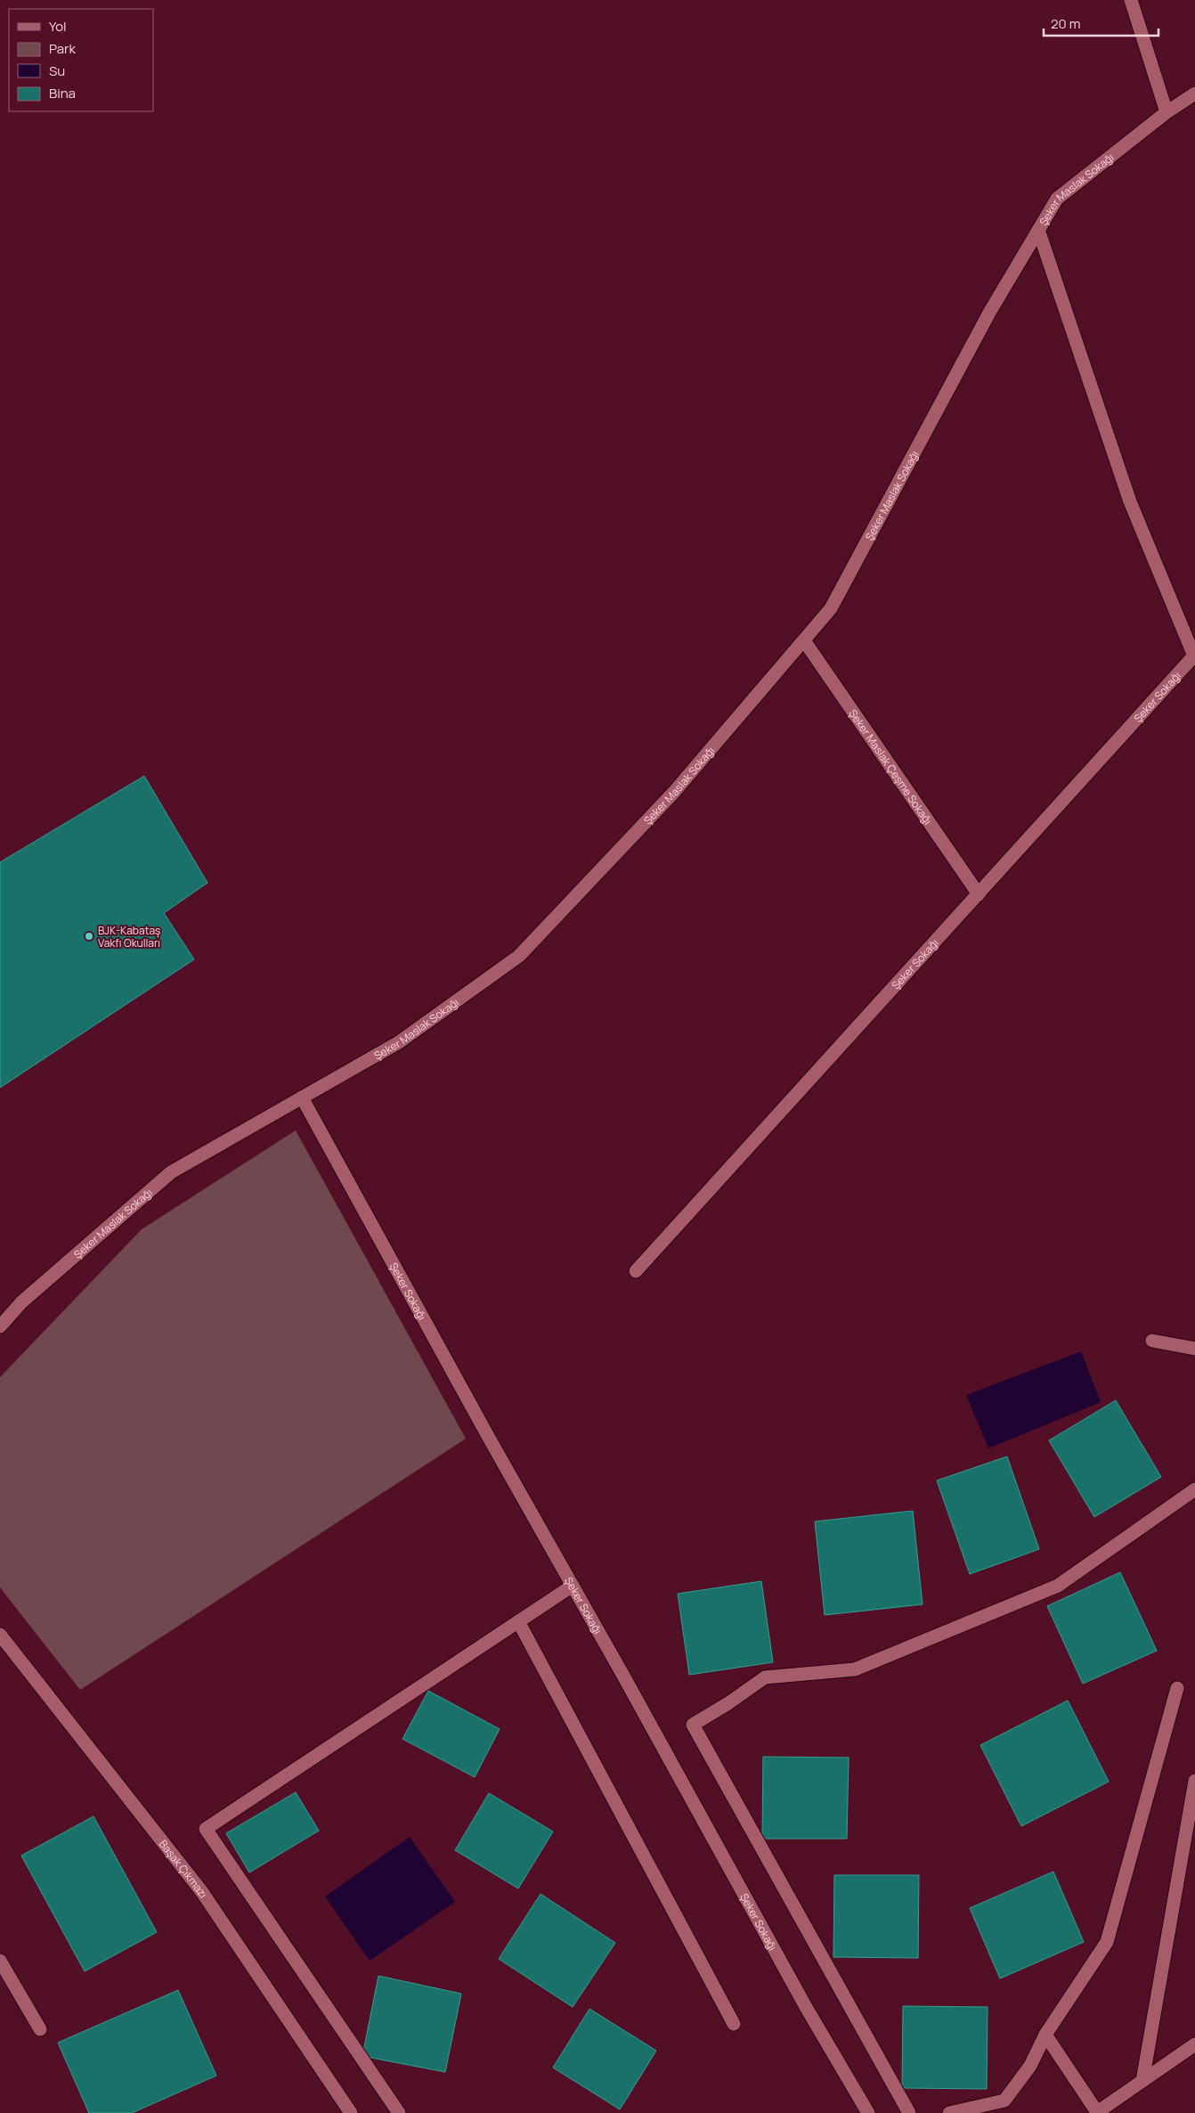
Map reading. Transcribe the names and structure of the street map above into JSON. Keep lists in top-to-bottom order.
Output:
{
  "streets": {
    "street": [
      "Şeker Maslak Sokağı",
      "Şeker Sokağı",
      "Şeker Maslak Çeşme Sokağı",
      "Başak Çıkmazı"
    ]
  },
  "crossings": [
    ["Şeker Maslak Sokağı", "Şeker Sokağı"],
    ["Şeker Maslak Sokağı", "Şeker Maslak Çeşme Sokağı"],
    ["Şeker Sokağı", "Şeker Maslak Çeşme Sokağı"]
  ],
  "places": ["BJK-Kabataş Vakfı Okulları"],
  "legend": [
    "Yol",
    "Park",
    "Su",
    "Bina"
  ],
  "scale_bar": "20 m"
}
